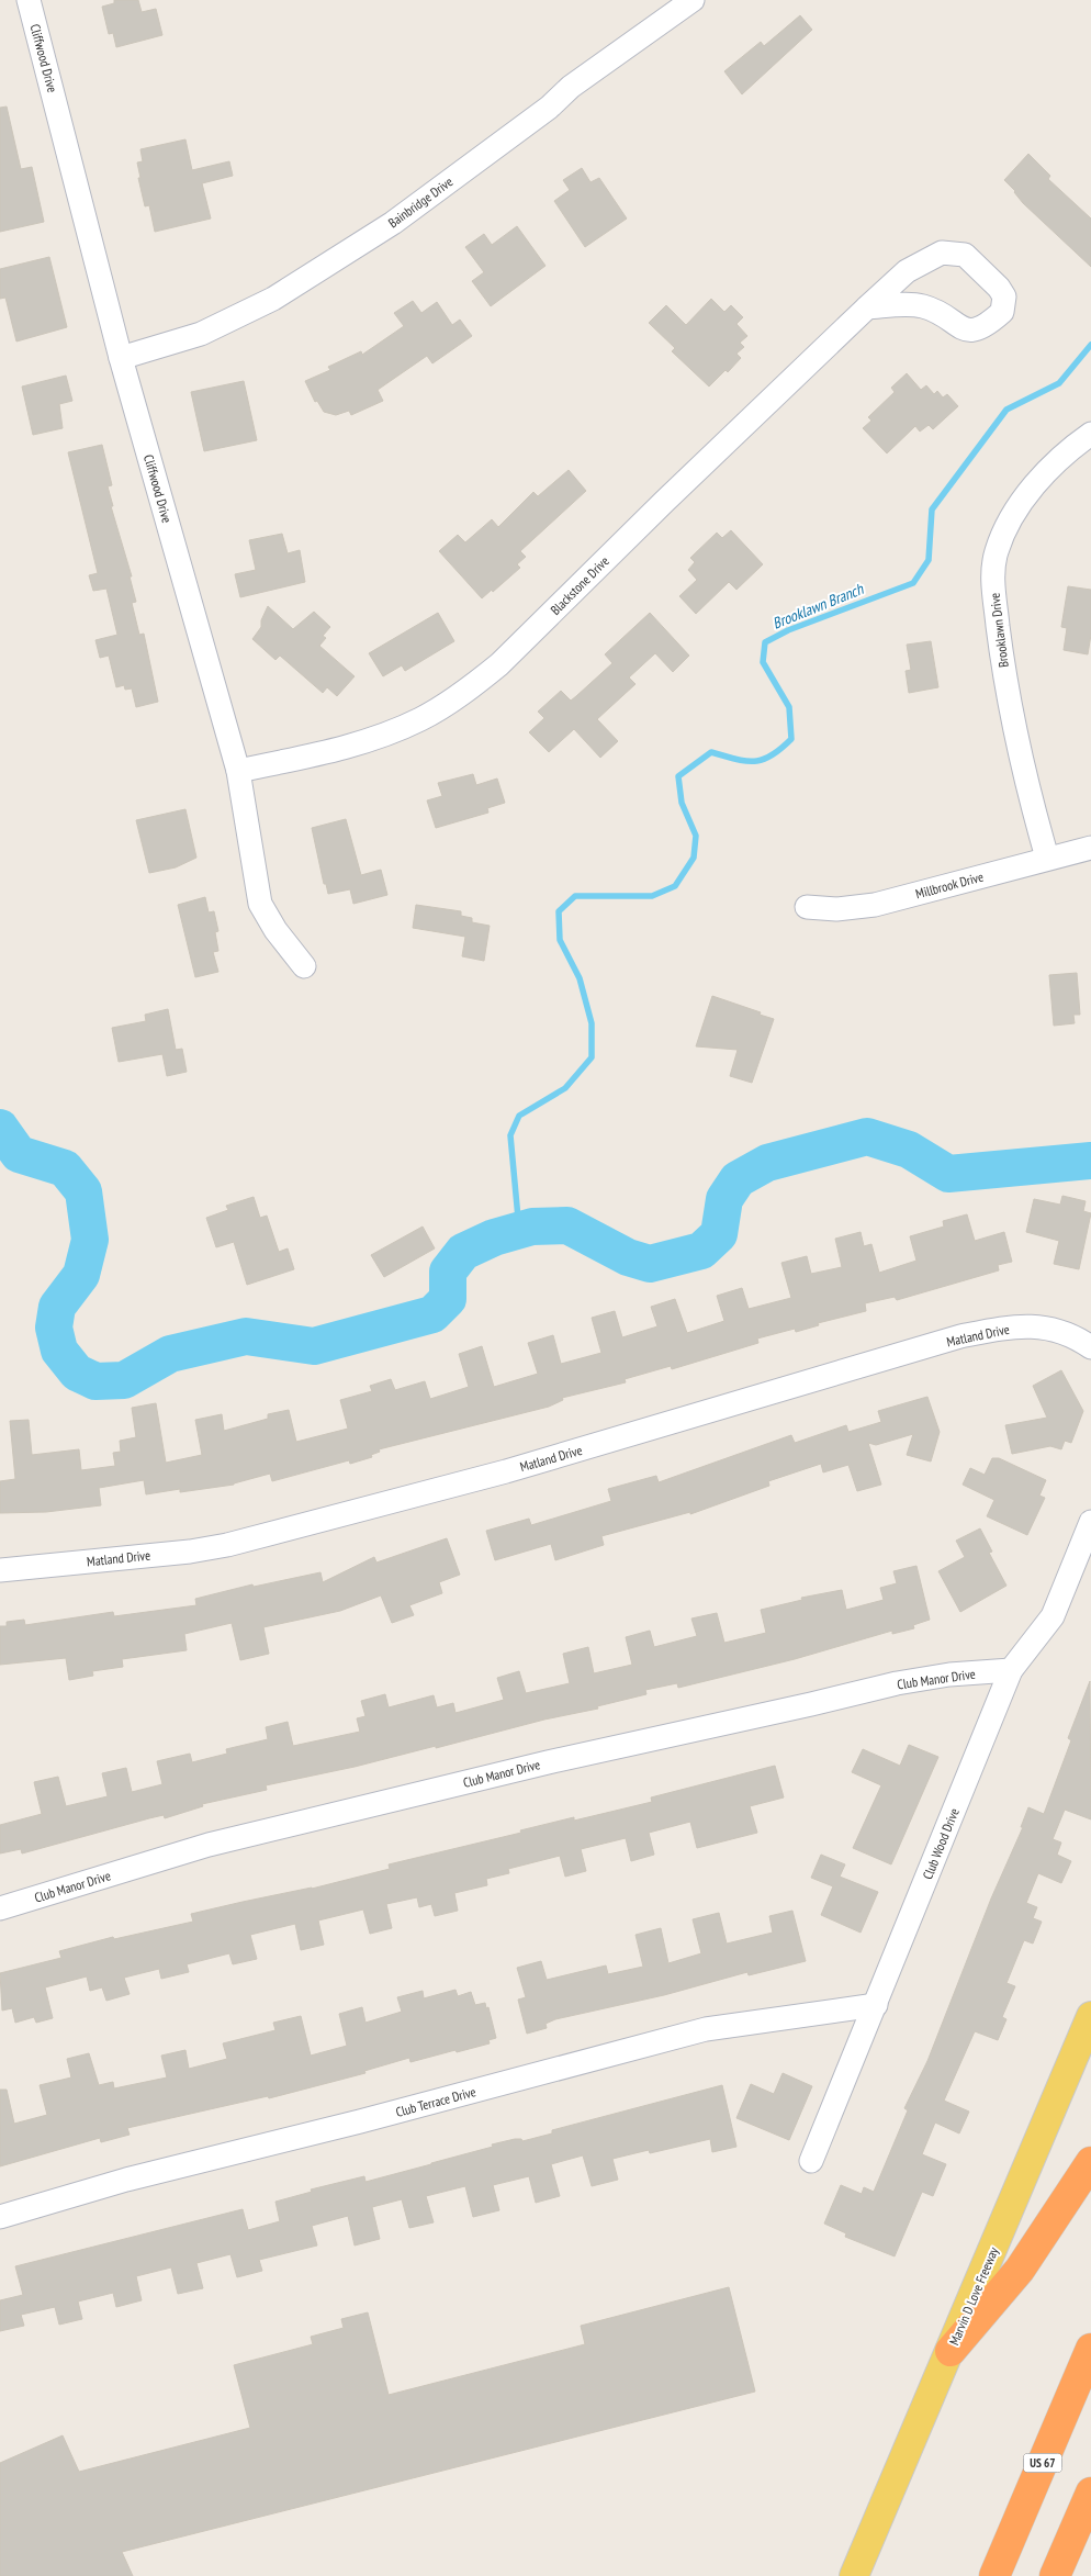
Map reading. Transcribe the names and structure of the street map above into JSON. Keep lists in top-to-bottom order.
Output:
{
  "streets": {
    "highway": ["US 67"],
    "main road": ["Marvin D Love Freeway"],
    "street": [
      "Cliffwood Drive",
      "Bainbridge Drive",
      "Blackstone Drive",
      "Brooklawn Drive",
      "Millbrook Drive",
      "Matland Drive",
      "Club Manor Drive",
      "Club Wood Drive",
      "Club Terrace Drive"
    ]
  },
  "crossings": [
    ["Cliffwood Drive", "Bainbridge Drive"],
    ["Cliffwood Drive", "Blackstone Drive"],
    ["Brooklawn Drive", "Millbrook Drive"],
    ["Club Manor Drive", "Club Wood Drive"],
    ["Club Wood Drive", "Club Terrace Drive"]
  ],
  "water": ["Brooklawn Branch"]
}
